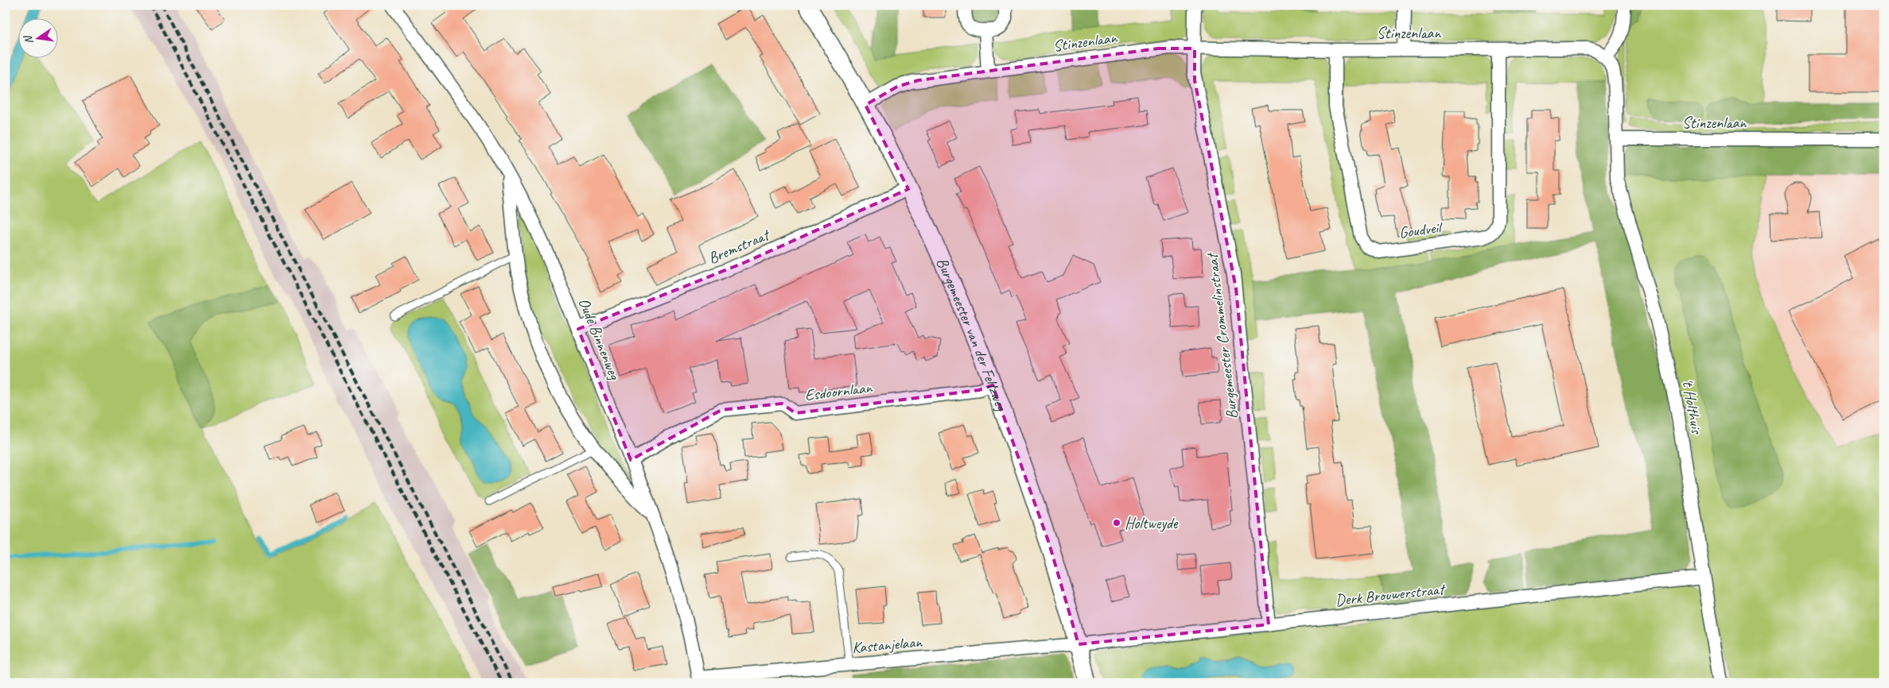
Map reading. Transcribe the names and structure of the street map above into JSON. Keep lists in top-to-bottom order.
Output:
{
  "streets": {
    "street": [
      "Stinzenlaan",
      "Goudveil",
      "Bremstraat",
      "Burgemeester van der Feltzweg",
      "Burgemeester Crommelinstraat",
      "Oude Binnenweg",
      "Esdoornlaan",
      "'t Holthuis",
      "Derk Brouwerstraat",
      "Kastanjelaan"
    ]
  },
  "crossings": [
    ["Stinzenlaan", "Goudveil"],
    ["Stinzenlaan", "Burgemeester van der Feltzweg"],
    ["Stinzenlaan", "Burgemeester Crommelinstraat"],
    ["Stinzenlaan", "'t Holthuis"],
    ["Bremstraat", "Burgemeester van der Feltzweg"],
    ["Bremstraat", "Oude Binnenweg"],
    ["Burgemeester van der Feltzweg", "Esdoornlaan"],
    ["Burgemeester van der Feltzweg", "Derk Brouwerstraat"],
    ["Burgemeester van der Feltzweg", "Kastanjelaan"],
    ["Burgemeester Crommelinstraat", "Derk Brouwerstraat"],
    ["Oude Binnenweg", "Esdoornlaan"],
    ["Oude Binnenweg", "Kastanjelaan"],
    ["'t Holthuis", "Derk Brouwerstraat"],
    ["Derk Brouwerstraat", "Kastanjelaan"]
  ],
  "places": ["Holtweyde"],
  "north": "left"
}
